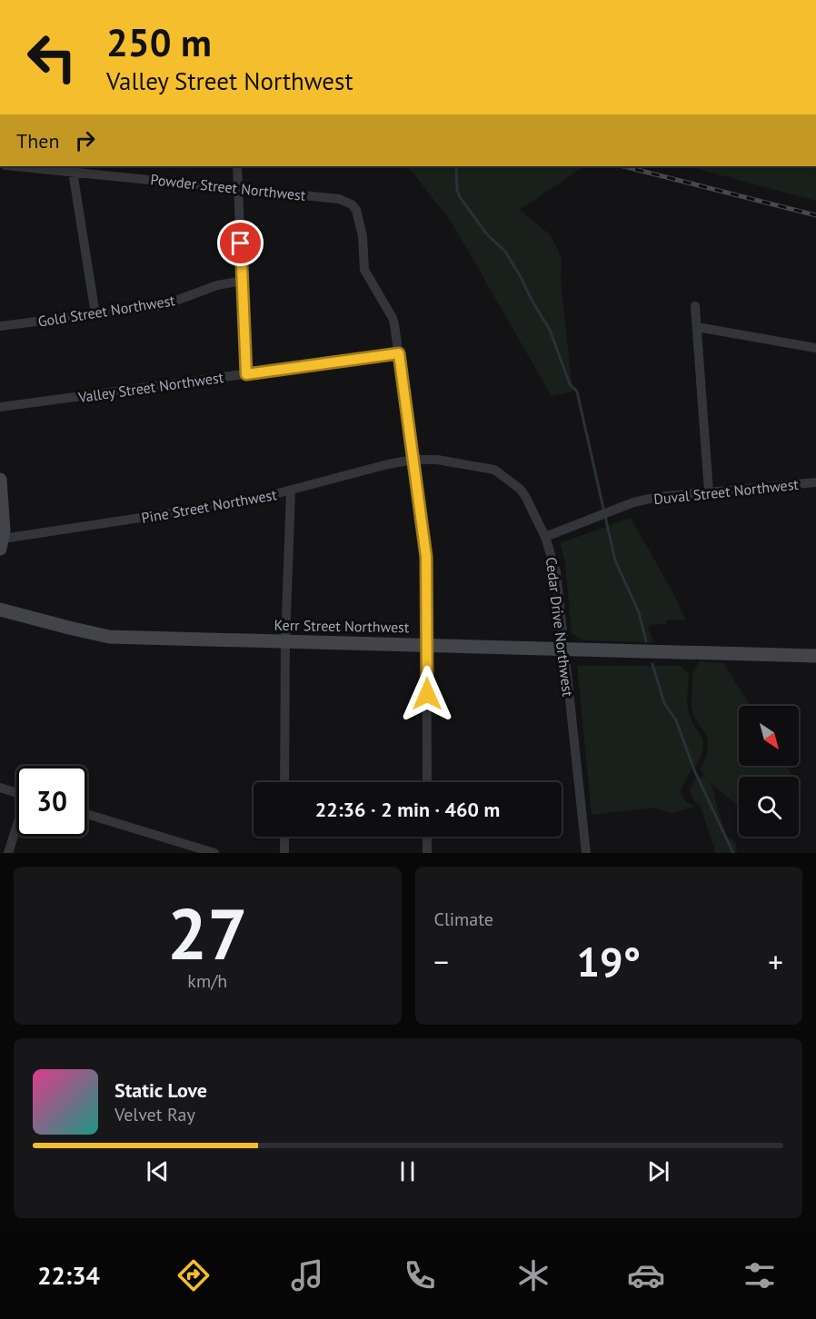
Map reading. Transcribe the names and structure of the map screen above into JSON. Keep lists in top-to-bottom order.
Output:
{
  "streets": {
    "street": [
      "Powder Street Northwest",
      "Gold Street Northwest",
      "Valley Street Northwest",
      "Duval Street Northwest",
      "Pine Street Northwest",
      "Kerr Street Northwest",
      "Cedar Drive Northwest"
    ]
  },
  "crossings": [
    ["Powder Street Northwest", "Valley Street Northwest"],
    ["Duval Street Northwest", "Cedar Drive Northwest"],
    ["Pine Street Northwest", "Cedar Drive Northwest"],
    ["Kerr Street Northwest", "Cedar Drive Northwest"]
  ],
  "north": "bottom right",
  "page": {
    "turn": ["250 m", "Valley Street Northwest"],
    "then": "Then",
    "limit": "30",
    "trip": "22:36 · 2 min · 460 m",
    "tile": [
      ["27", "km/h"],
      "Climate"
    ],
    "heat": ["−", "19°", "+"],
    "song": ["Static Love", "Velvet Ray"],
    "tabs": "22:34"
  }
}
